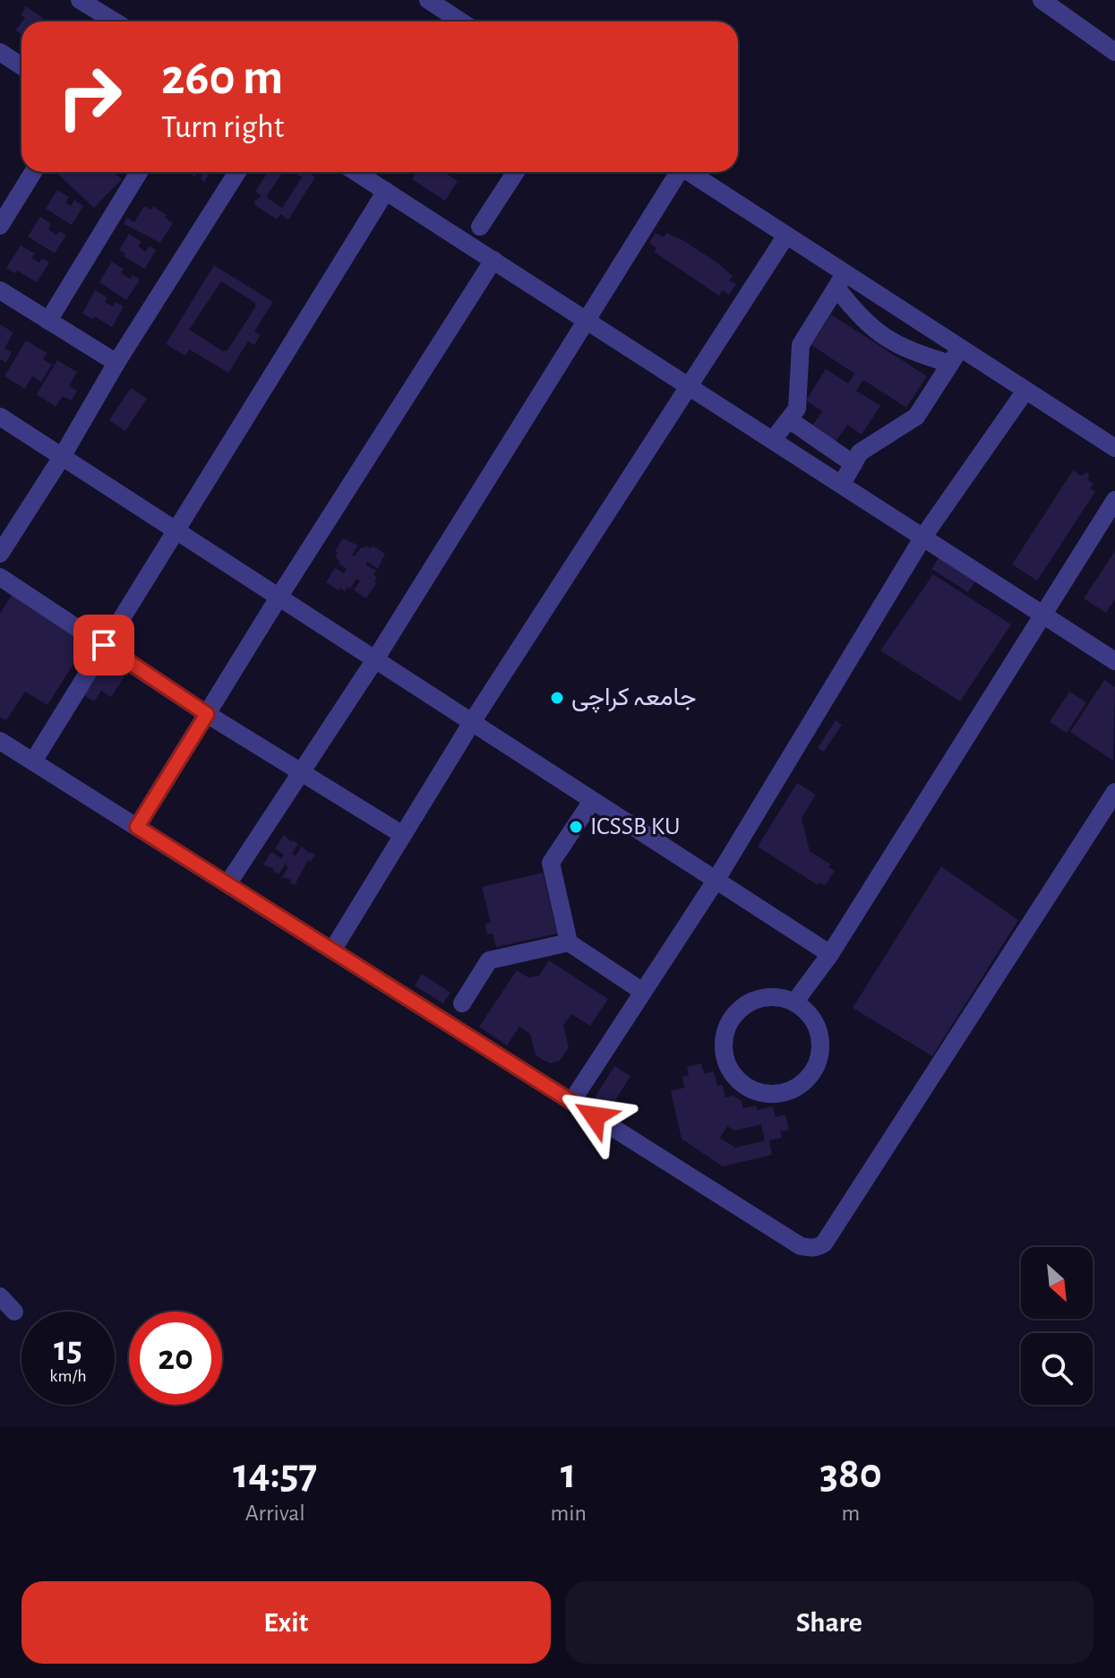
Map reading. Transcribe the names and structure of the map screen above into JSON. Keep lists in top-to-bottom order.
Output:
{
  "places": ["جامعہ کراچی", "ICSSB KU"],
  "north": "bottom right",
  "page": {
    "turn": ["260 m", "Turn right"],
    "speed": "15 km/h",
    "limit": "20",
    "eta": [
      "14:57",
      "Arrival",
      "1",
      "min",
      "380",
      "m"
    ],
    "buttons": ["Exit", "Share"]
  }
}
